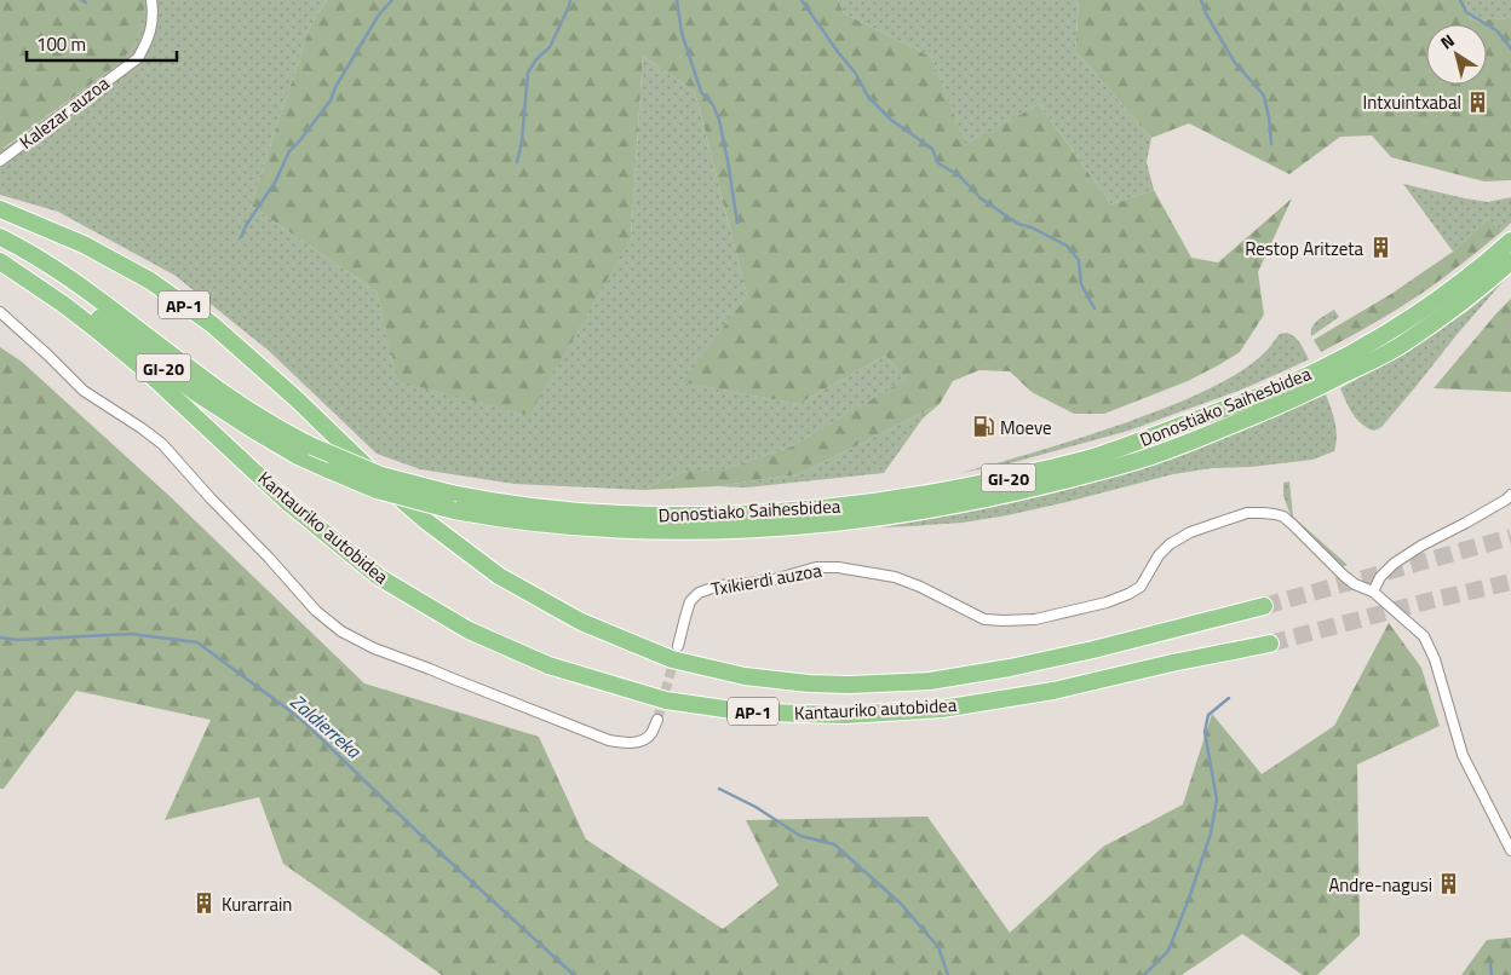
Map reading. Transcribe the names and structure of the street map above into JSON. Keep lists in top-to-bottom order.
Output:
{
  "streets": {
    "highway": [
      "AP-1",
      "GI-20",
      "Donostiako Saihesbidea",
      "Kantauriko autobidea"
    ],
    "street": ["Kalezar auzoa", "Txikierdi auzoa"]
  },
  "crossings": [
    ["Donostiako Saihesbidea", "Kantauriko autobidea"]
  ],
  "water": ["Zaldierreka"],
  "places": {
    "building": [
      "Intxuintxabal",
      "Restop Aritzeta",
      "Andre-nagusi",
      "Kurarrain"
    ],
    "fuel station": ["Moeve"]
  },
  "scale_bar": "100 m",
  "north": "top left"
}
